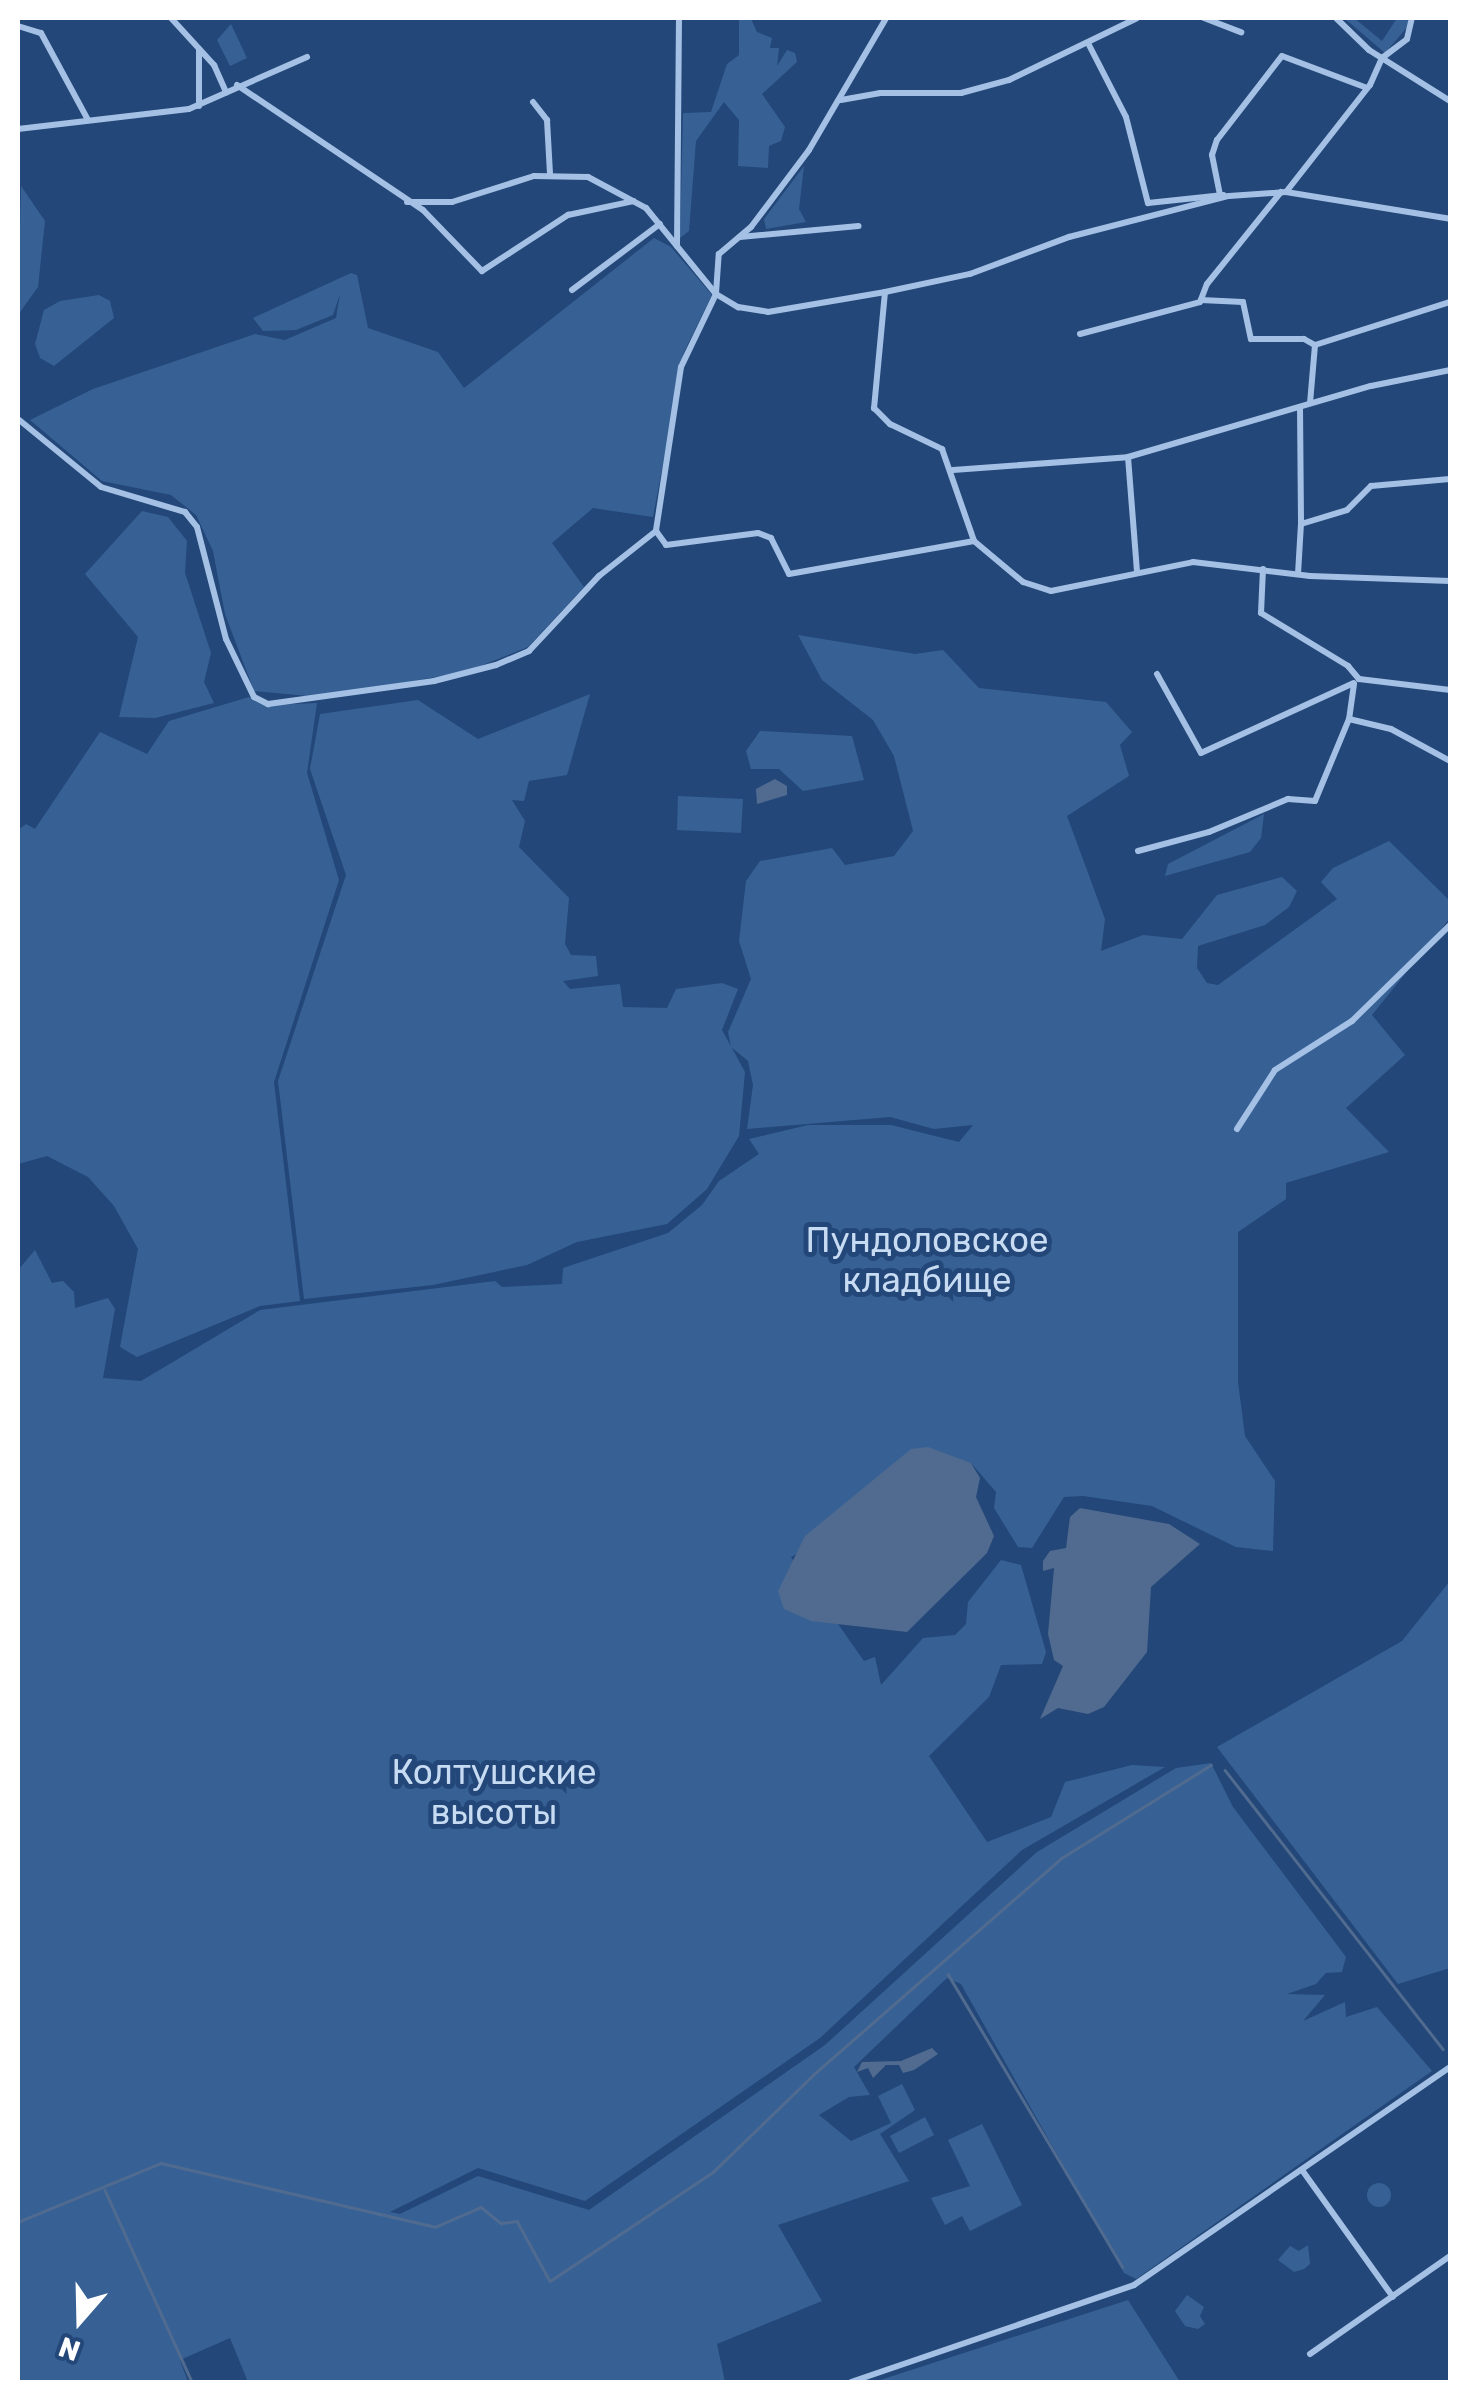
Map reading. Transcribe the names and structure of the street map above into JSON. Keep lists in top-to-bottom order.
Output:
{
  "parks": ["Пундоловское кладбище", "Колтушские высоты"],
  "north": "bottom"
}
